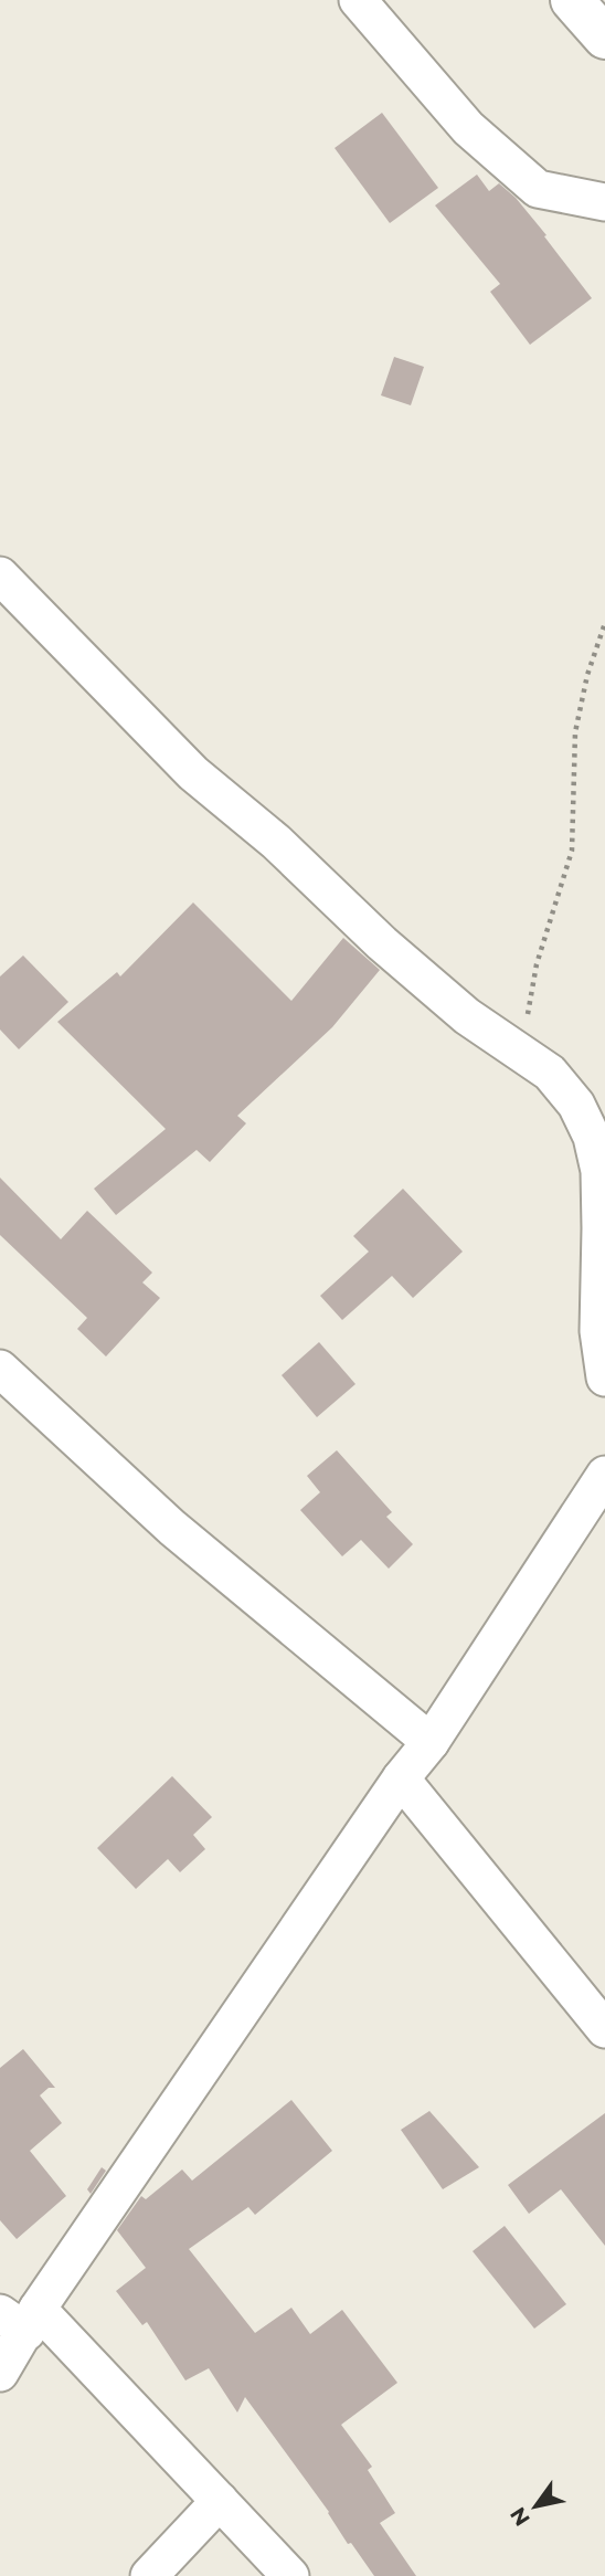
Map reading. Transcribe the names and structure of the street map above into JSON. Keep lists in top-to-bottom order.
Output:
{
  "north": "bottom left"
}
